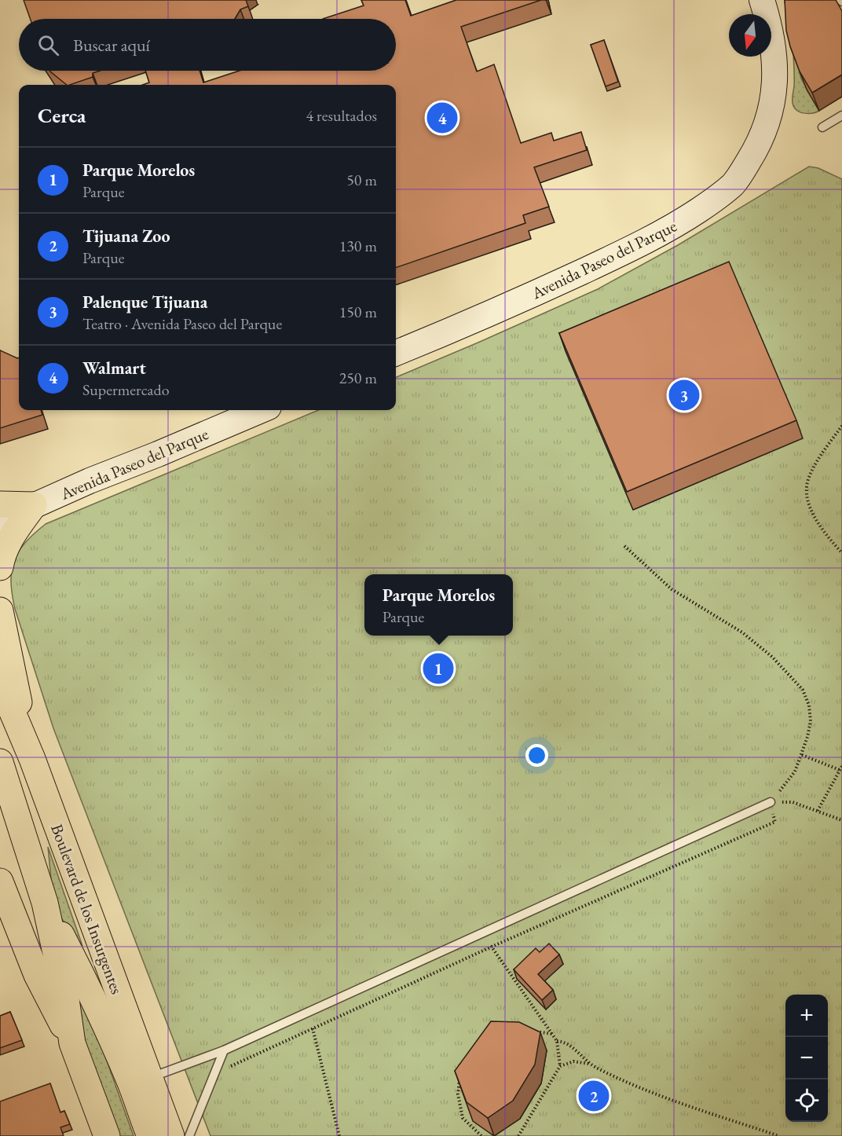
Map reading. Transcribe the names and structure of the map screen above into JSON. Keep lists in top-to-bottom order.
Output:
{
  "streets": {
    "main road": ["Avenida Paseo del Parque", "Boulevard de los Insurgentes"]
  },
  "north": "bottom",
  "page": {
    "search": "Buscar aquí",
    "heading": ["Cerca", "4 resultados"],
    "pins": [
      "4",
      "3",
      "1",
      "2"
    ],
    "list": [
      {
        "mark": "1",
        "name": "Parque Morelos",
        "note": "Parque",
        "value": "50 m"
      },
      {
        "mark": "2",
        "name": "Tijuana Zoo",
        "note": "Parque",
        "value": "130 m"
      },
      {
        "mark": "3",
        "name": "Palenque Tijuana",
        "note": "Teatro · Avenida Paseo del Parque",
        "value": "150 m"
      },
      {
        "mark": "4",
        "name": "Walmart",
        "note": "Supermercado",
        "value": "250 m"
      }
    ],
    "popup": ["Parque Morelos", "Parque"],
    "map_buttons": ["+", "−"]
  }
}
